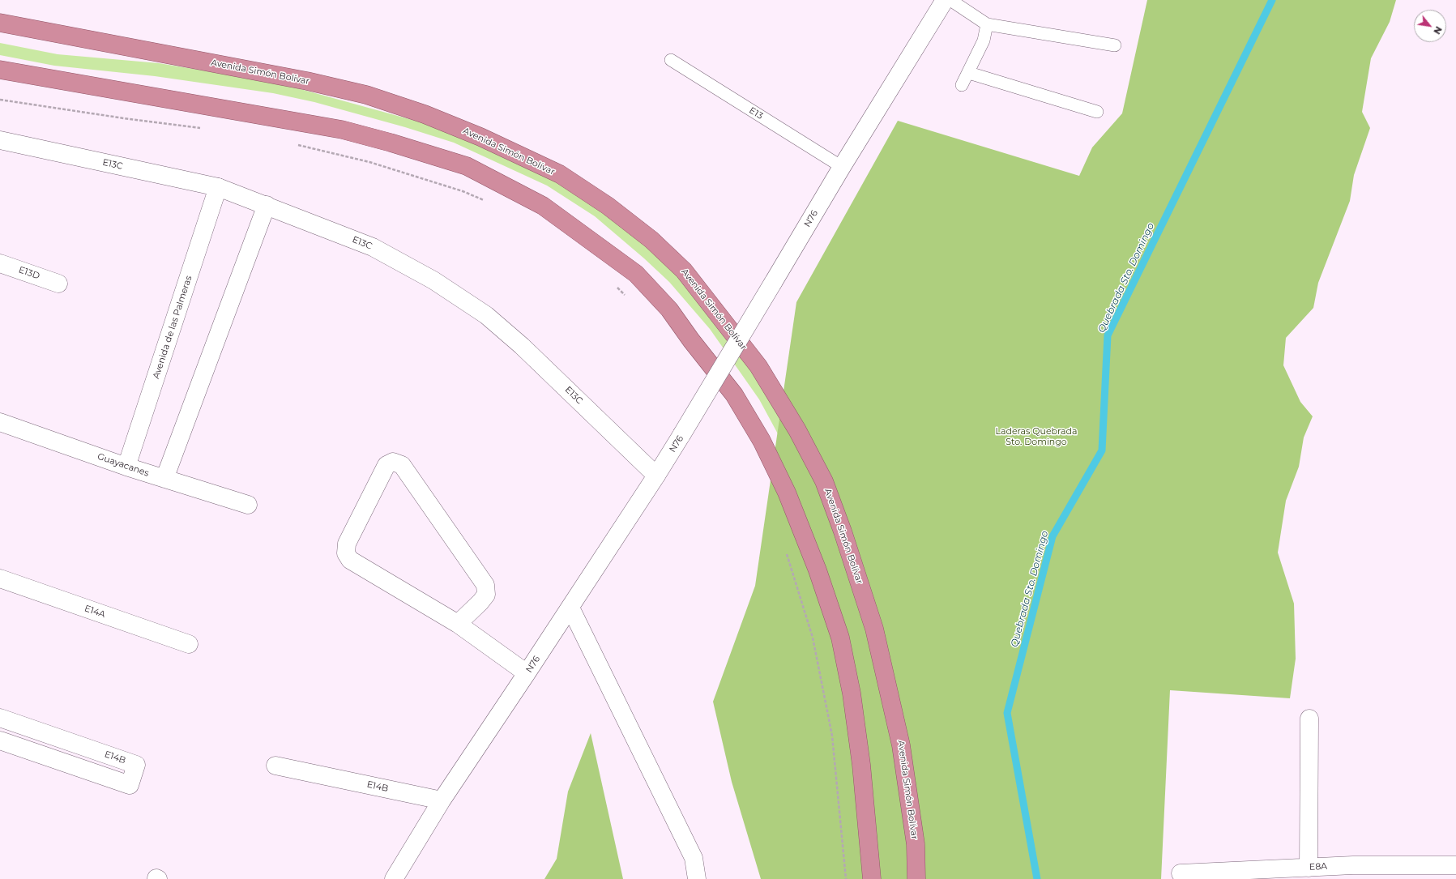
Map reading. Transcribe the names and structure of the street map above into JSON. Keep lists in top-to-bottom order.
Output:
{
  "streets": {
    "highway": ["Avenida Simón Bolívar"],
    "street": [
      "E13C",
      "N76",
      "E13D",
      "Avenida de las Palmeras",
      "Guayacanes",
      "E14A",
      "E14B",
      "E8A"
    ],
    "lane": ["E13"]
  },
  "crossings": [
    ["E13", "N76"],
    ["E13C", "N76"],
    ["E13C", "Avenida de las Palmeras"],
    ["N76", "E14B"],
    ["Avenida de las Palmeras", "Guayacanes"]
  ],
  "water": ["Quebrada Sto. Domingo"],
  "parks": ["Laderas Quebrada Sto. Domingo"],
  "north": "bottom right"
}
